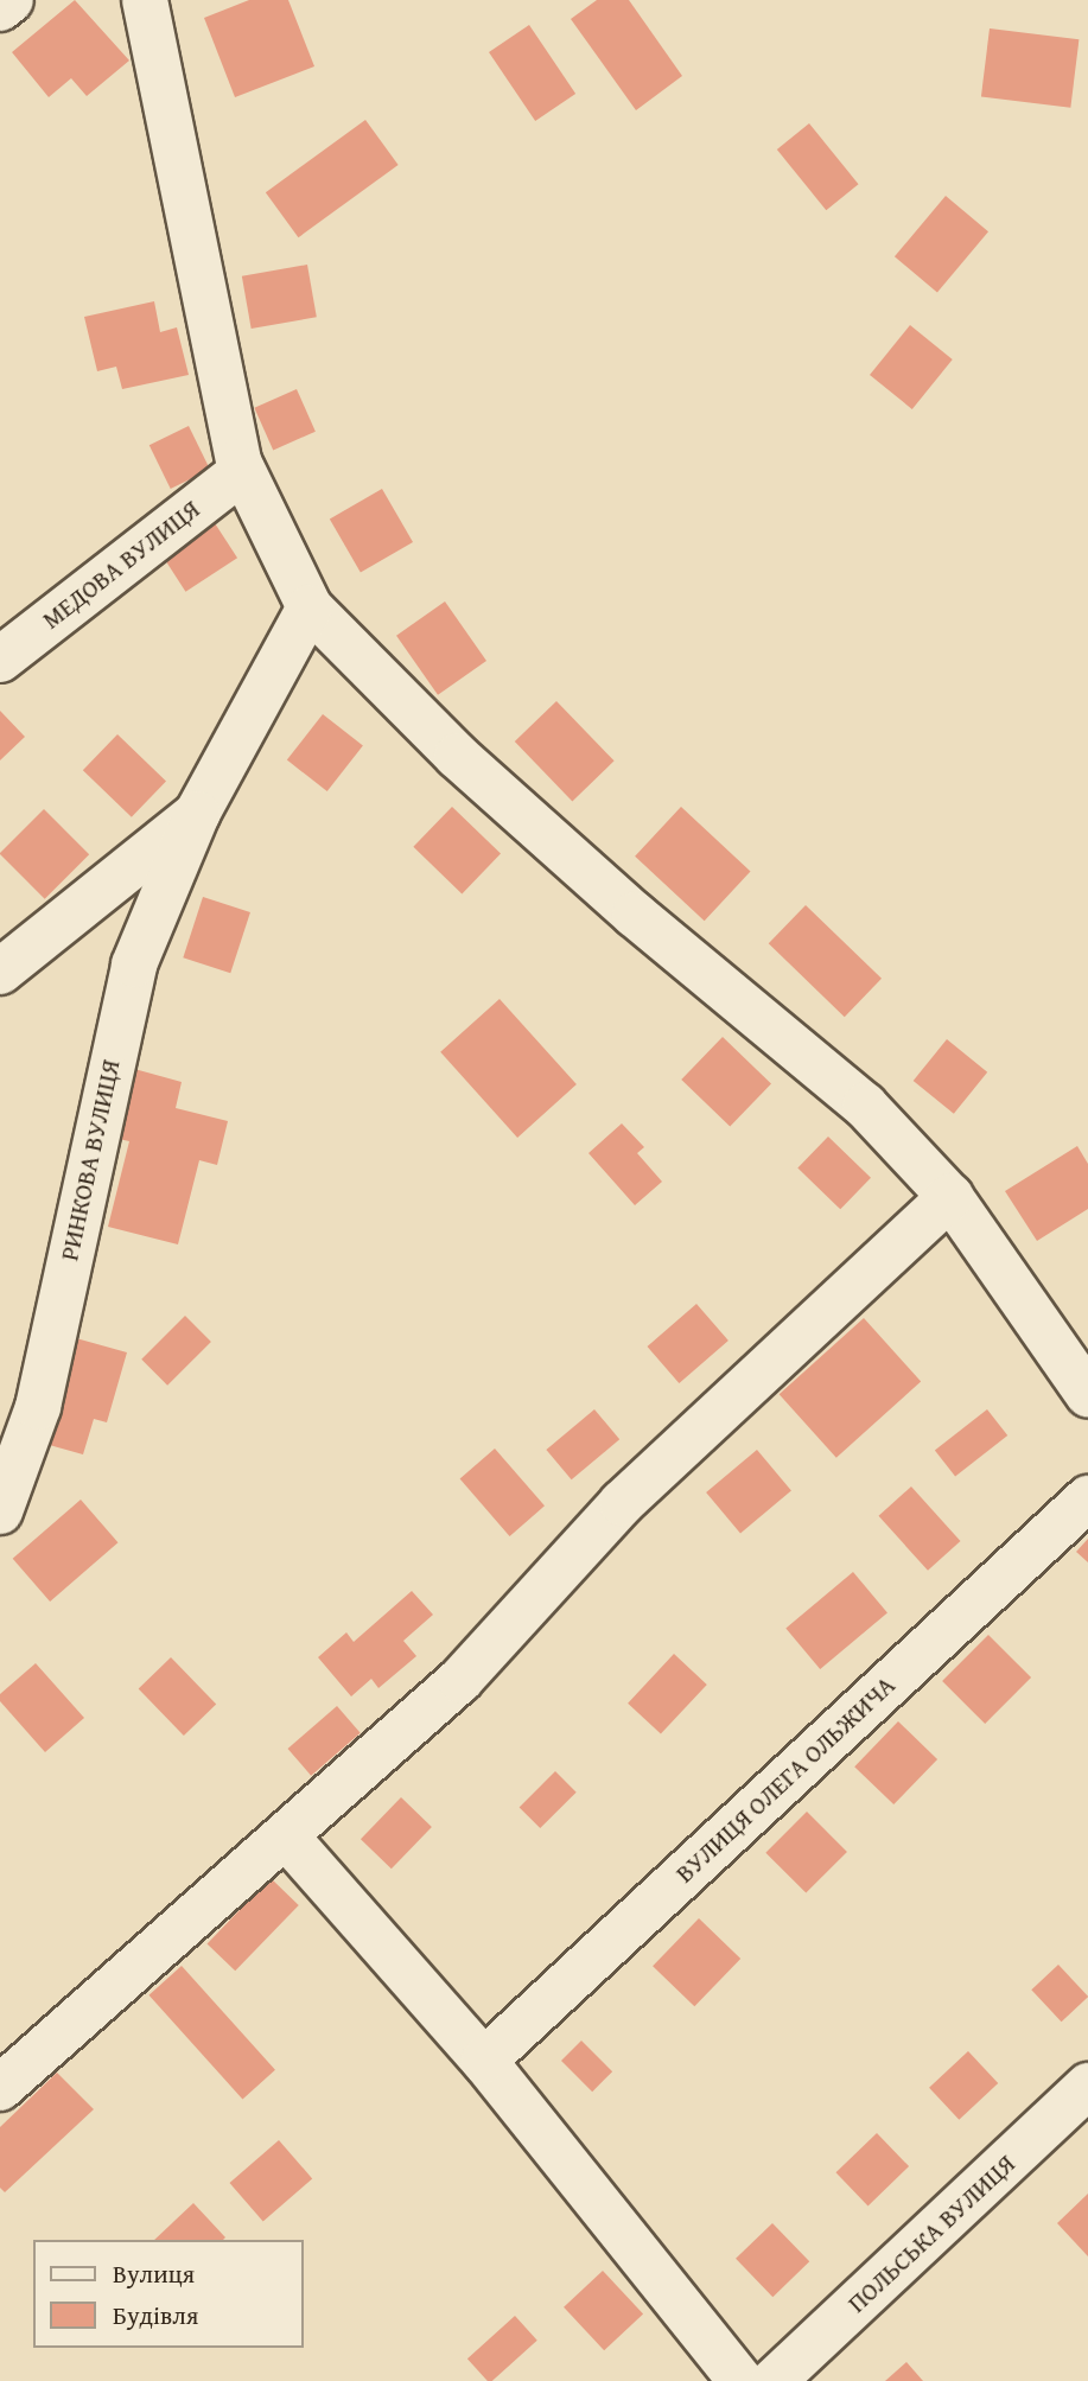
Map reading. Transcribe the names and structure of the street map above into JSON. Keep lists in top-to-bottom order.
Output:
{
  "streets": {
    "street": [
      "МЕДОВА ВУЛИЦЯ",
      "РИНКОВА ВУЛИЦЯ",
      "ВУЛИЦЯ ОЛЕГА ОЛЬЖИЧА",
      "ПОЛЬСЬКА ВУЛИЦЯ"
    ]
  },
  "legend": ["Вулиця", "Будівля"]
}
